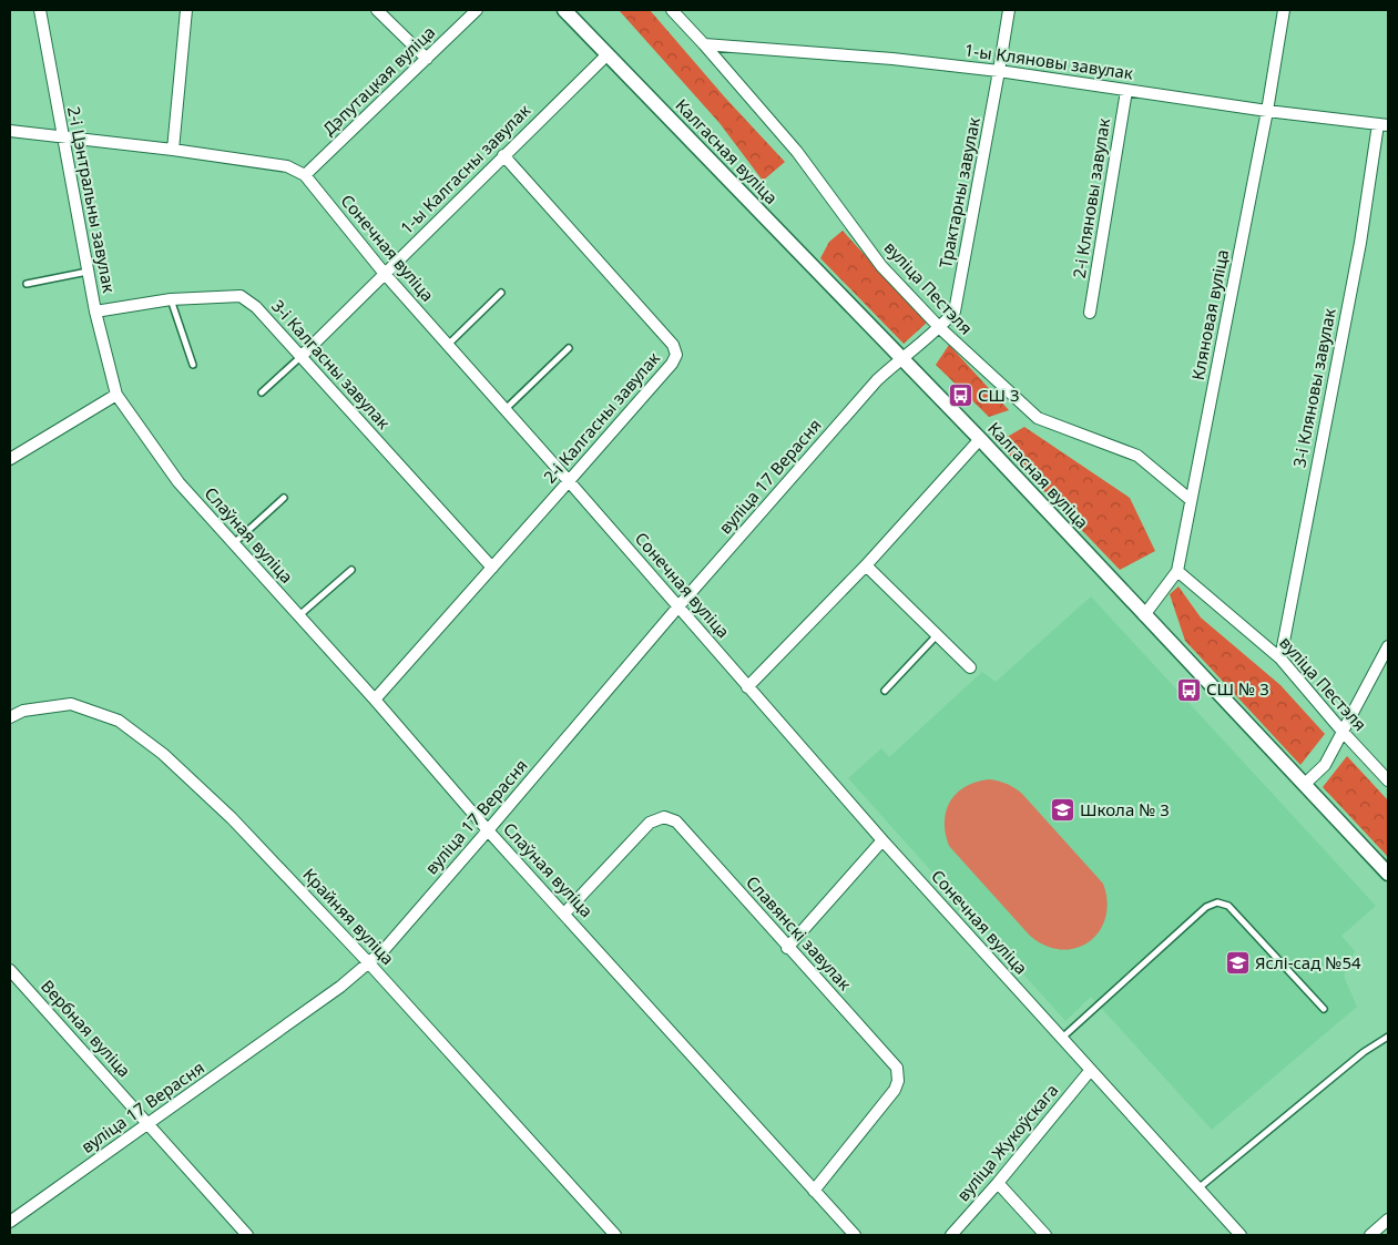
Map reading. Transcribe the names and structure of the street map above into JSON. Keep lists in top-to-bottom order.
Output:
{
  "streets": {
    "street": [
      "1-ы Кляновы завулак",
      "Дэпутацкая вуліца",
      "Калгасная вуліца",
      "1-ы Калгасны завулак",
      "Трактарны завулак",
      "2-і Кляновы завулак",
      "2-і Цэнтральны завулак",
      "Сонечная вуліца",
      "вуліца Пестэля",
      "Кляновая вуліца",
      "3-і Калгасны завулак",
      "3-і Кляновы завулак",
      "2-і Калгасны завулак",
      "вуліца 17 Верасня",
      "Слаўная вуліца",
      "Крайняя вуліца",
      "Славянскі завулак",
      "Вербная вуліца",
      "вуліца Жукоўскага"
    ]
  },
  "crossings": [
    ["1-ы Кляновы завулак", "Трактарны завулак"],
    ["1-ы Кляновы завулак", "2-і Кляновы завулак"],
    ["1-ы Кляновы завулак", "вуліца Пестэля"],
    ["1-ы Кляновы завулак", "Кляновая вуліца"],
    ["1-ы Кляновы завулак", "3-і Кляновы завулак"],
    ["Дэпутацкая вуліца", "Сонечная вуліца"],
    ["Калгасная вуліца", "1-ы Калгасны завулак"],
    ["Калгасная вуліца", "Трактарны завулак"],
    ["Калгасная вуліца", "Кляновая вуліца"],
    ["Калгасная вуліца", "вуліца 17 Верасня"],
    ["1-ы Калгасны завулак", "Сонечная вуліца"],
    ["1-ы Калгасны завулак", "3-і Калгасны завулак"],
    ["1-ы Калгасны завулак", "2-і Калгасны завулак"],
    ["Трактарны завулак", "вуліца Пестэля"],
    ["Трактарны завулак", "вуліца 17 Верасня"],
    ["2-і Цэнтральны завулак", "Сонечная вуліца"],
    ["2-і Цэнтральны завулак", "3-і Калгасны завулак"],
    ["2-і Цэнтральны завулак", "Слаўная вуліца"],
    ["Сонечная вуліца", "2-і Калгасны завулак"],
    ["Сонечная вуліца", "вуліца 17 Верасня"],
    ["Сонечная вуліца", "вуліца Жукоўскага"],
    ["вуліца Пестэля", "Кляновая вуліца"],
    ["вуліца Пестэля", "3-і Кляновы завулак"],
    ["3-і Калгасны завулак", "2-і Калгасны завулак"],
    ["2-і Калгасны завулак", "Слаўная вуліца"],
    ["вуліца 17 Верасня", "Слаўная вуліца"],
    ["вуліца 17 Верасня", "Крайняя вуліца"],
    ["вуліца 17 Верасня", "Вербная вуліца"],
    ["Слаўная вуліца", "Славянскі завулак"]
  ],
  "places": {
    "bus stop": ["СШ 3", "СШ № 3"],
    "school or university": ["Школа № 3", "Яслі-сад №54"]
  }
}
